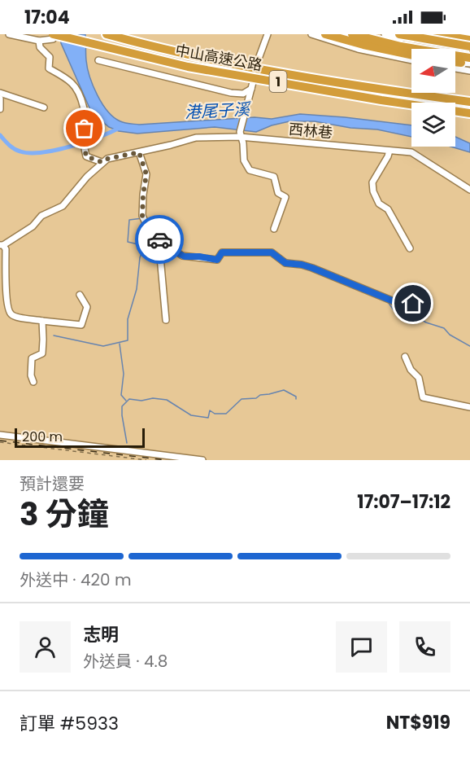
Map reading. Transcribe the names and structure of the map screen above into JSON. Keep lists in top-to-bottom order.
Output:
{
  "streets": {
    "highway": ["中山高速公路", "1"],
    "street": ["西林巷"]
  },
  "water": ["港尾子溪"],
  "scale_bar": "200 m",
  "north": "left",
  "page": {
    "status": "17:04",
    "scale": "200 m",
    "heading": ["3 分鐘", "預計還要", "17:07–17:12"],
    "panel": [
      "志明",
      "外送員 · 4.8",
      "訂單 #5933",
      "NT$919"
    ],
    "bar": "外送中 · 420 m"
  }
}
